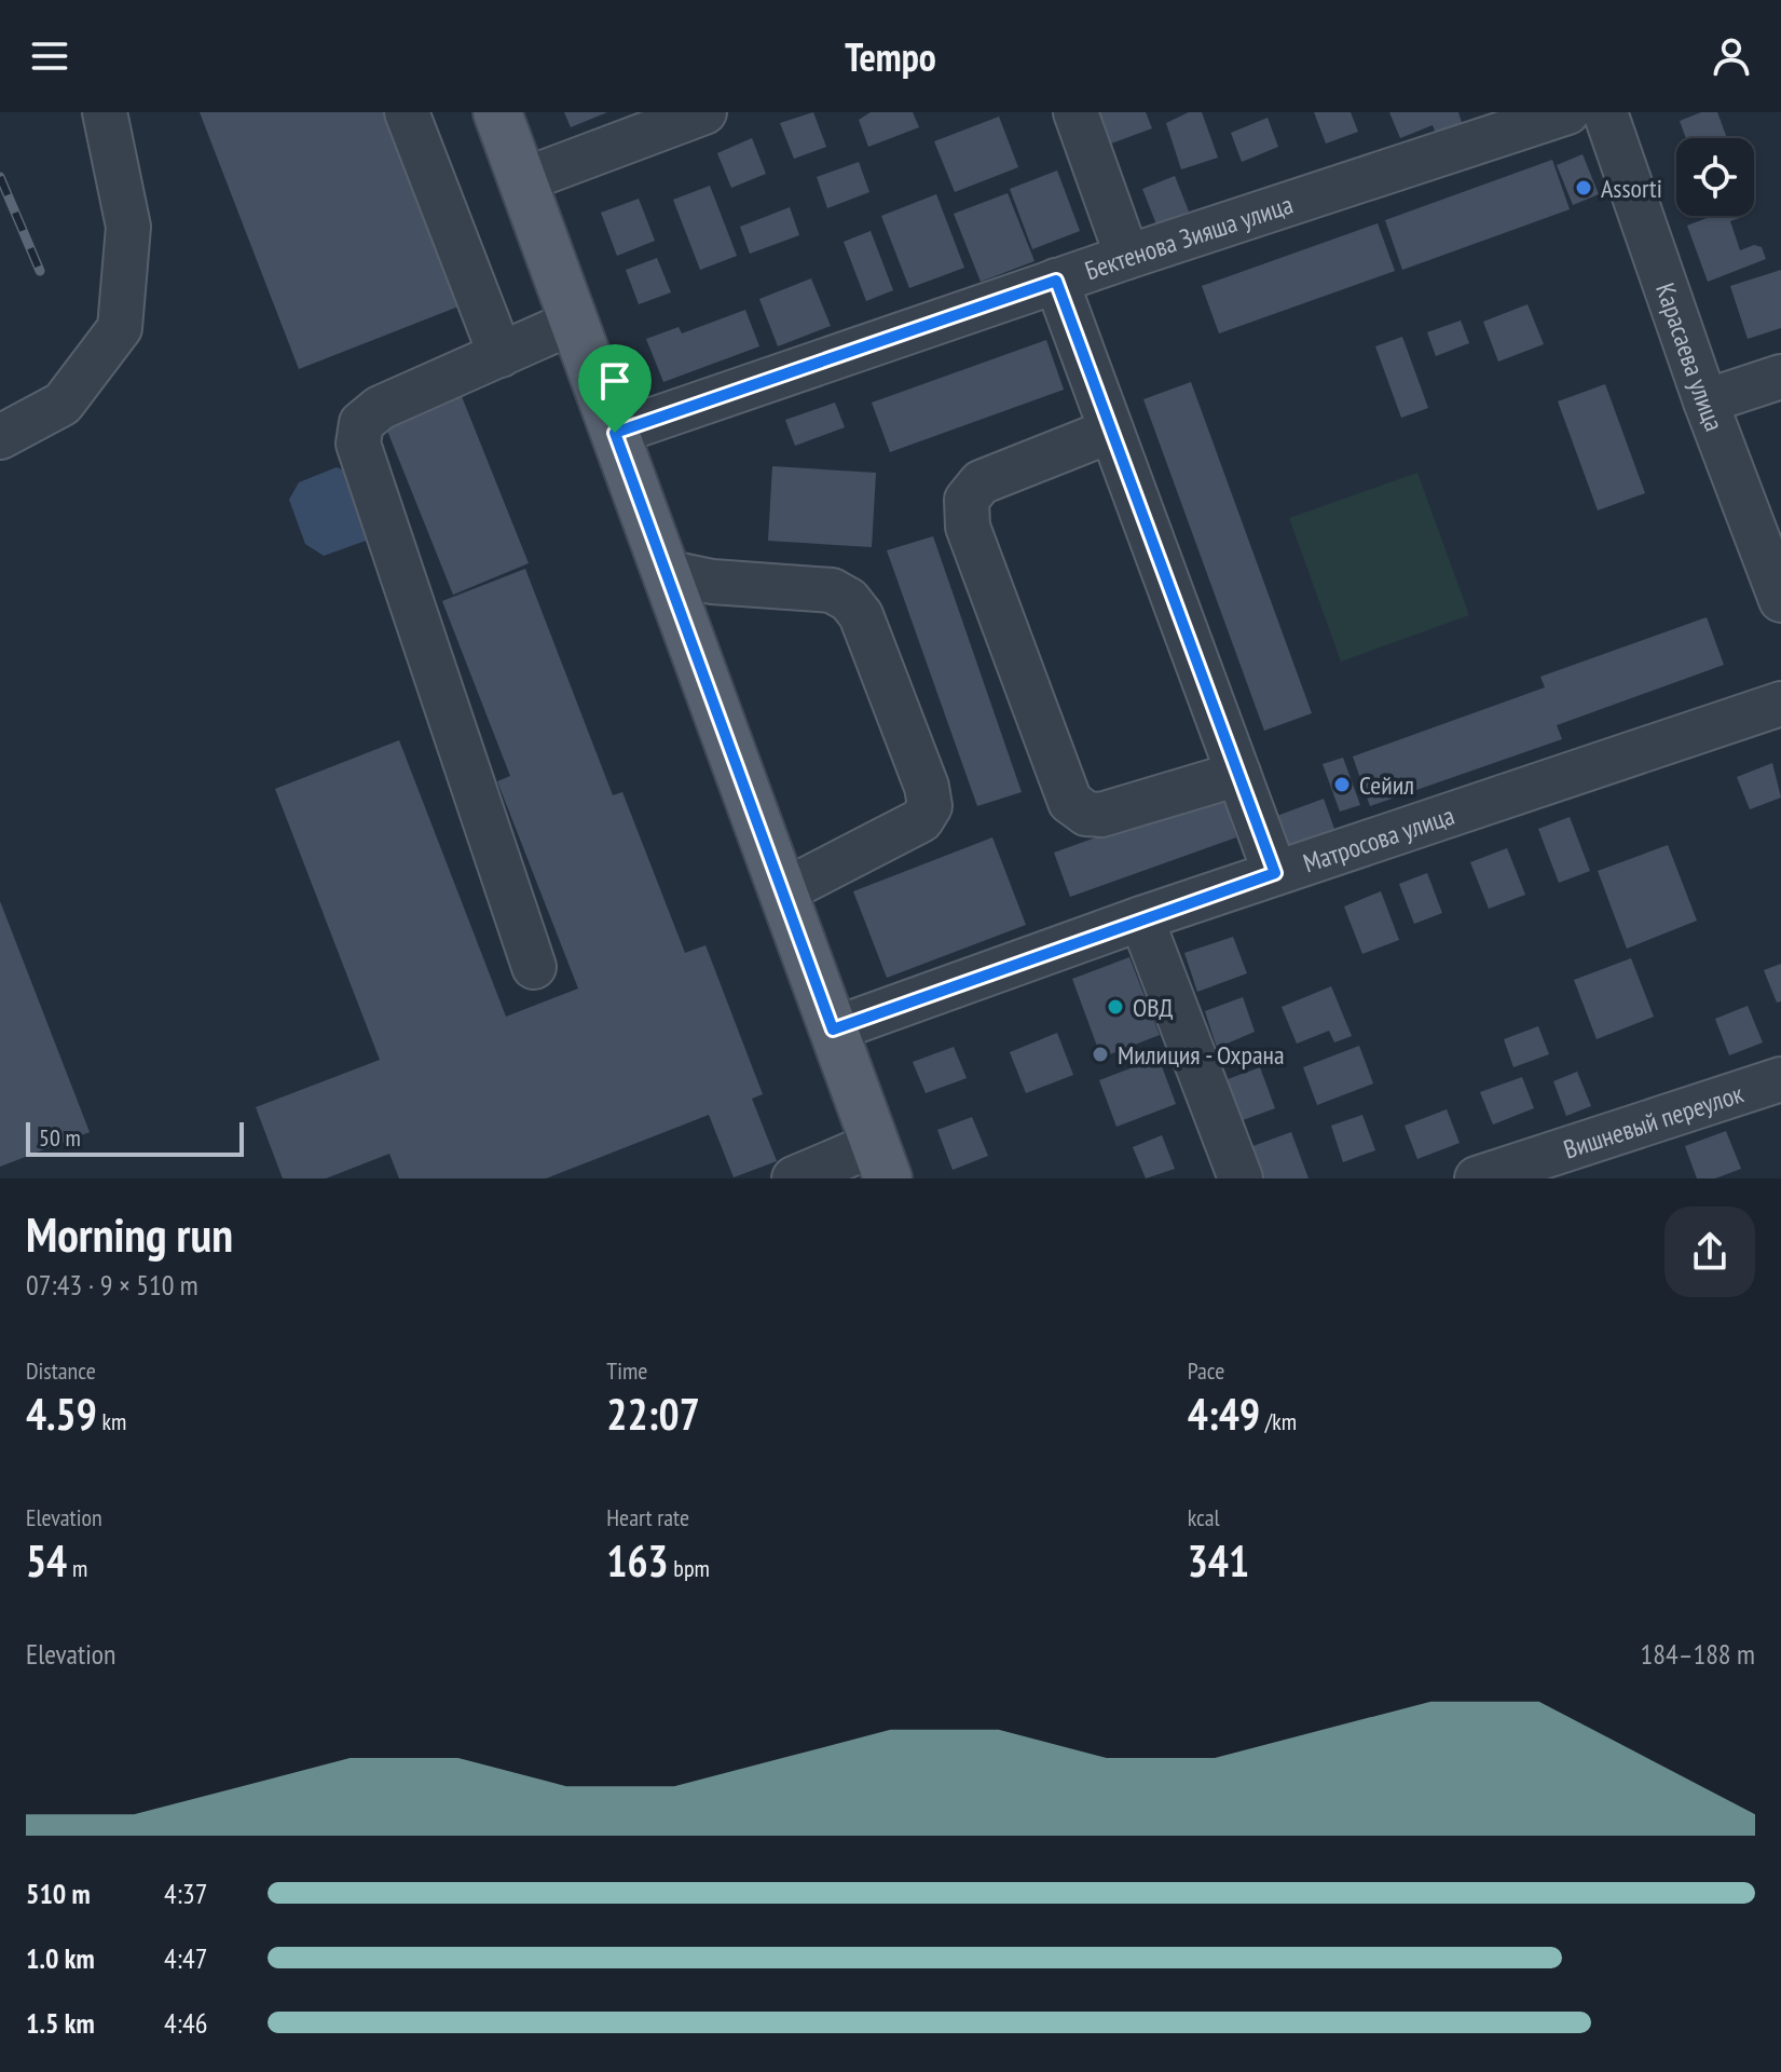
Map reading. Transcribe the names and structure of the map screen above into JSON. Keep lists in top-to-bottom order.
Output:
{
  "streets": {
    "street": [
      "Бектенова Зияша улица",
      "Карасаева улица",
      "Матросова улица",
      "Вишневый переулок"
    ]
  },
  "crossings": [
    ["Бектенова Зияша улица", "Карасаева улица"]
  ],
  "places": [
    "Assorti",
    "Сейил",
    "ОВД",
    "Милиция - Охрана"
  ],
  "scale_bar": "50 m",
  "page": {
    "header": "Tempo",
    "scale": "50 m",
    "heading": ["Morning run", "07:43 · 9 × 510 m"],
    "stats": [
      ["Distance", "4.59 km"],
      ["Time", "22:07"],
      ["Pace", "4:49 /km"],
      ["Elevation", "54 m"],
      ["Heart rate", "163 bpm"],
      ["kcal", "341"]
    ],
    "chart": ["Elevation", "184–188 m"],
    "list": [
      {
        "name": "510 m",
        "note": "4:37"
      },
      {
        "name": "1.0 km",
        "note": "4:47"
      },
      {
        "name": "1.5 km",
        "note": "4:46"
      }
    ]
  }
}
